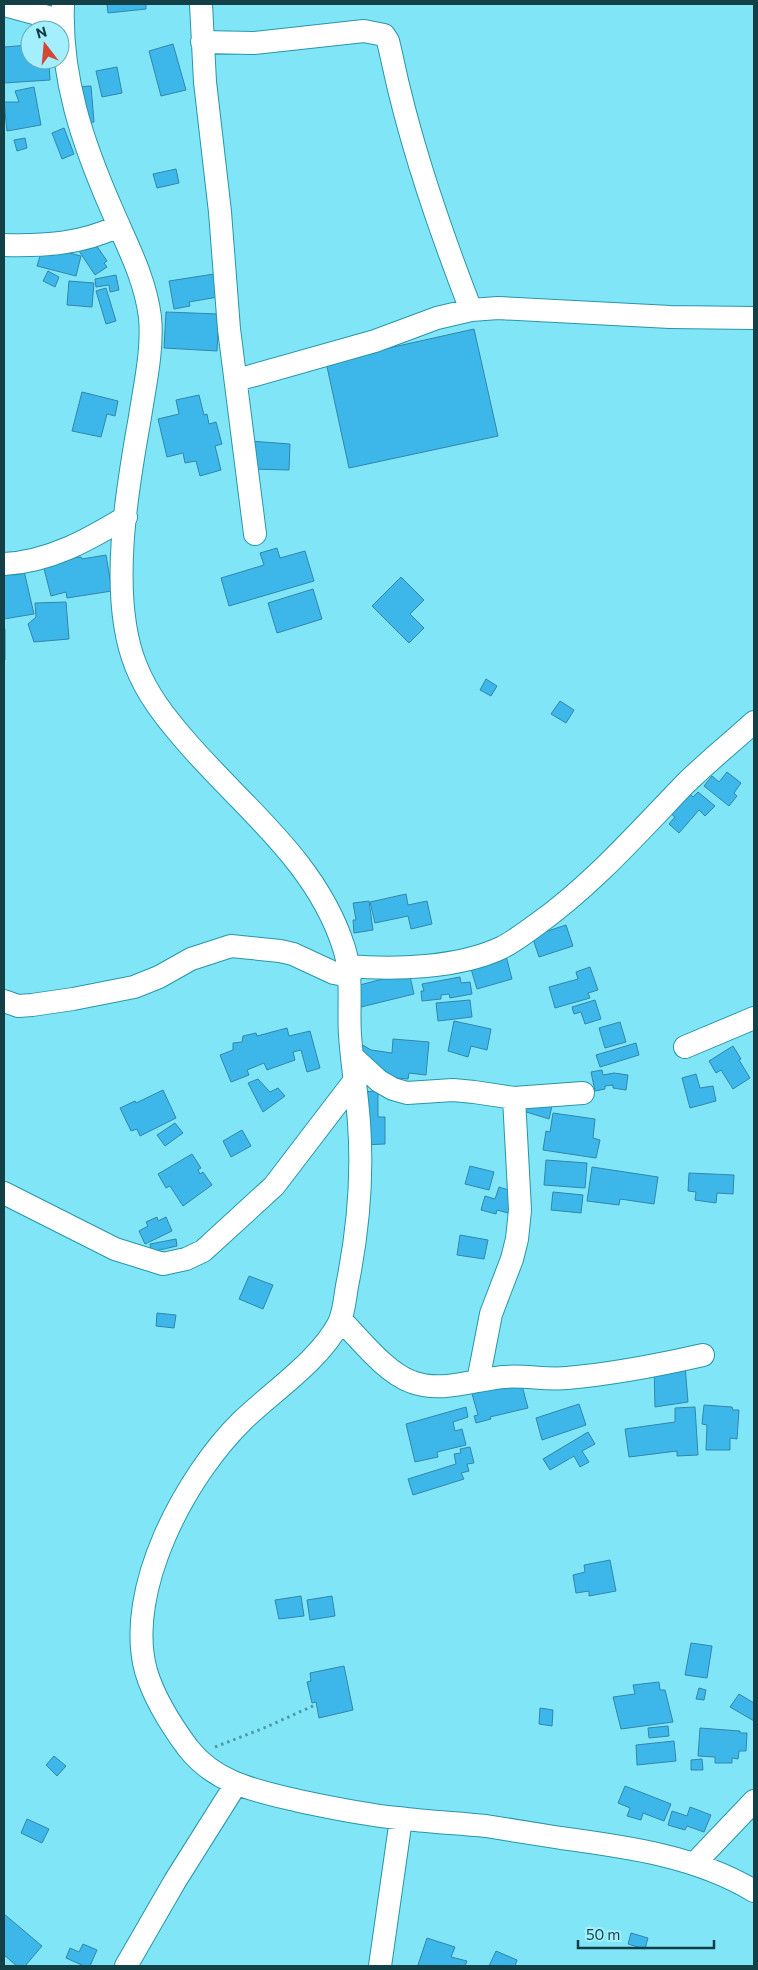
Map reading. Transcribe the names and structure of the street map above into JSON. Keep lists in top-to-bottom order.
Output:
{
  "scale_bar": "50 m",
  "north": "top"
}
